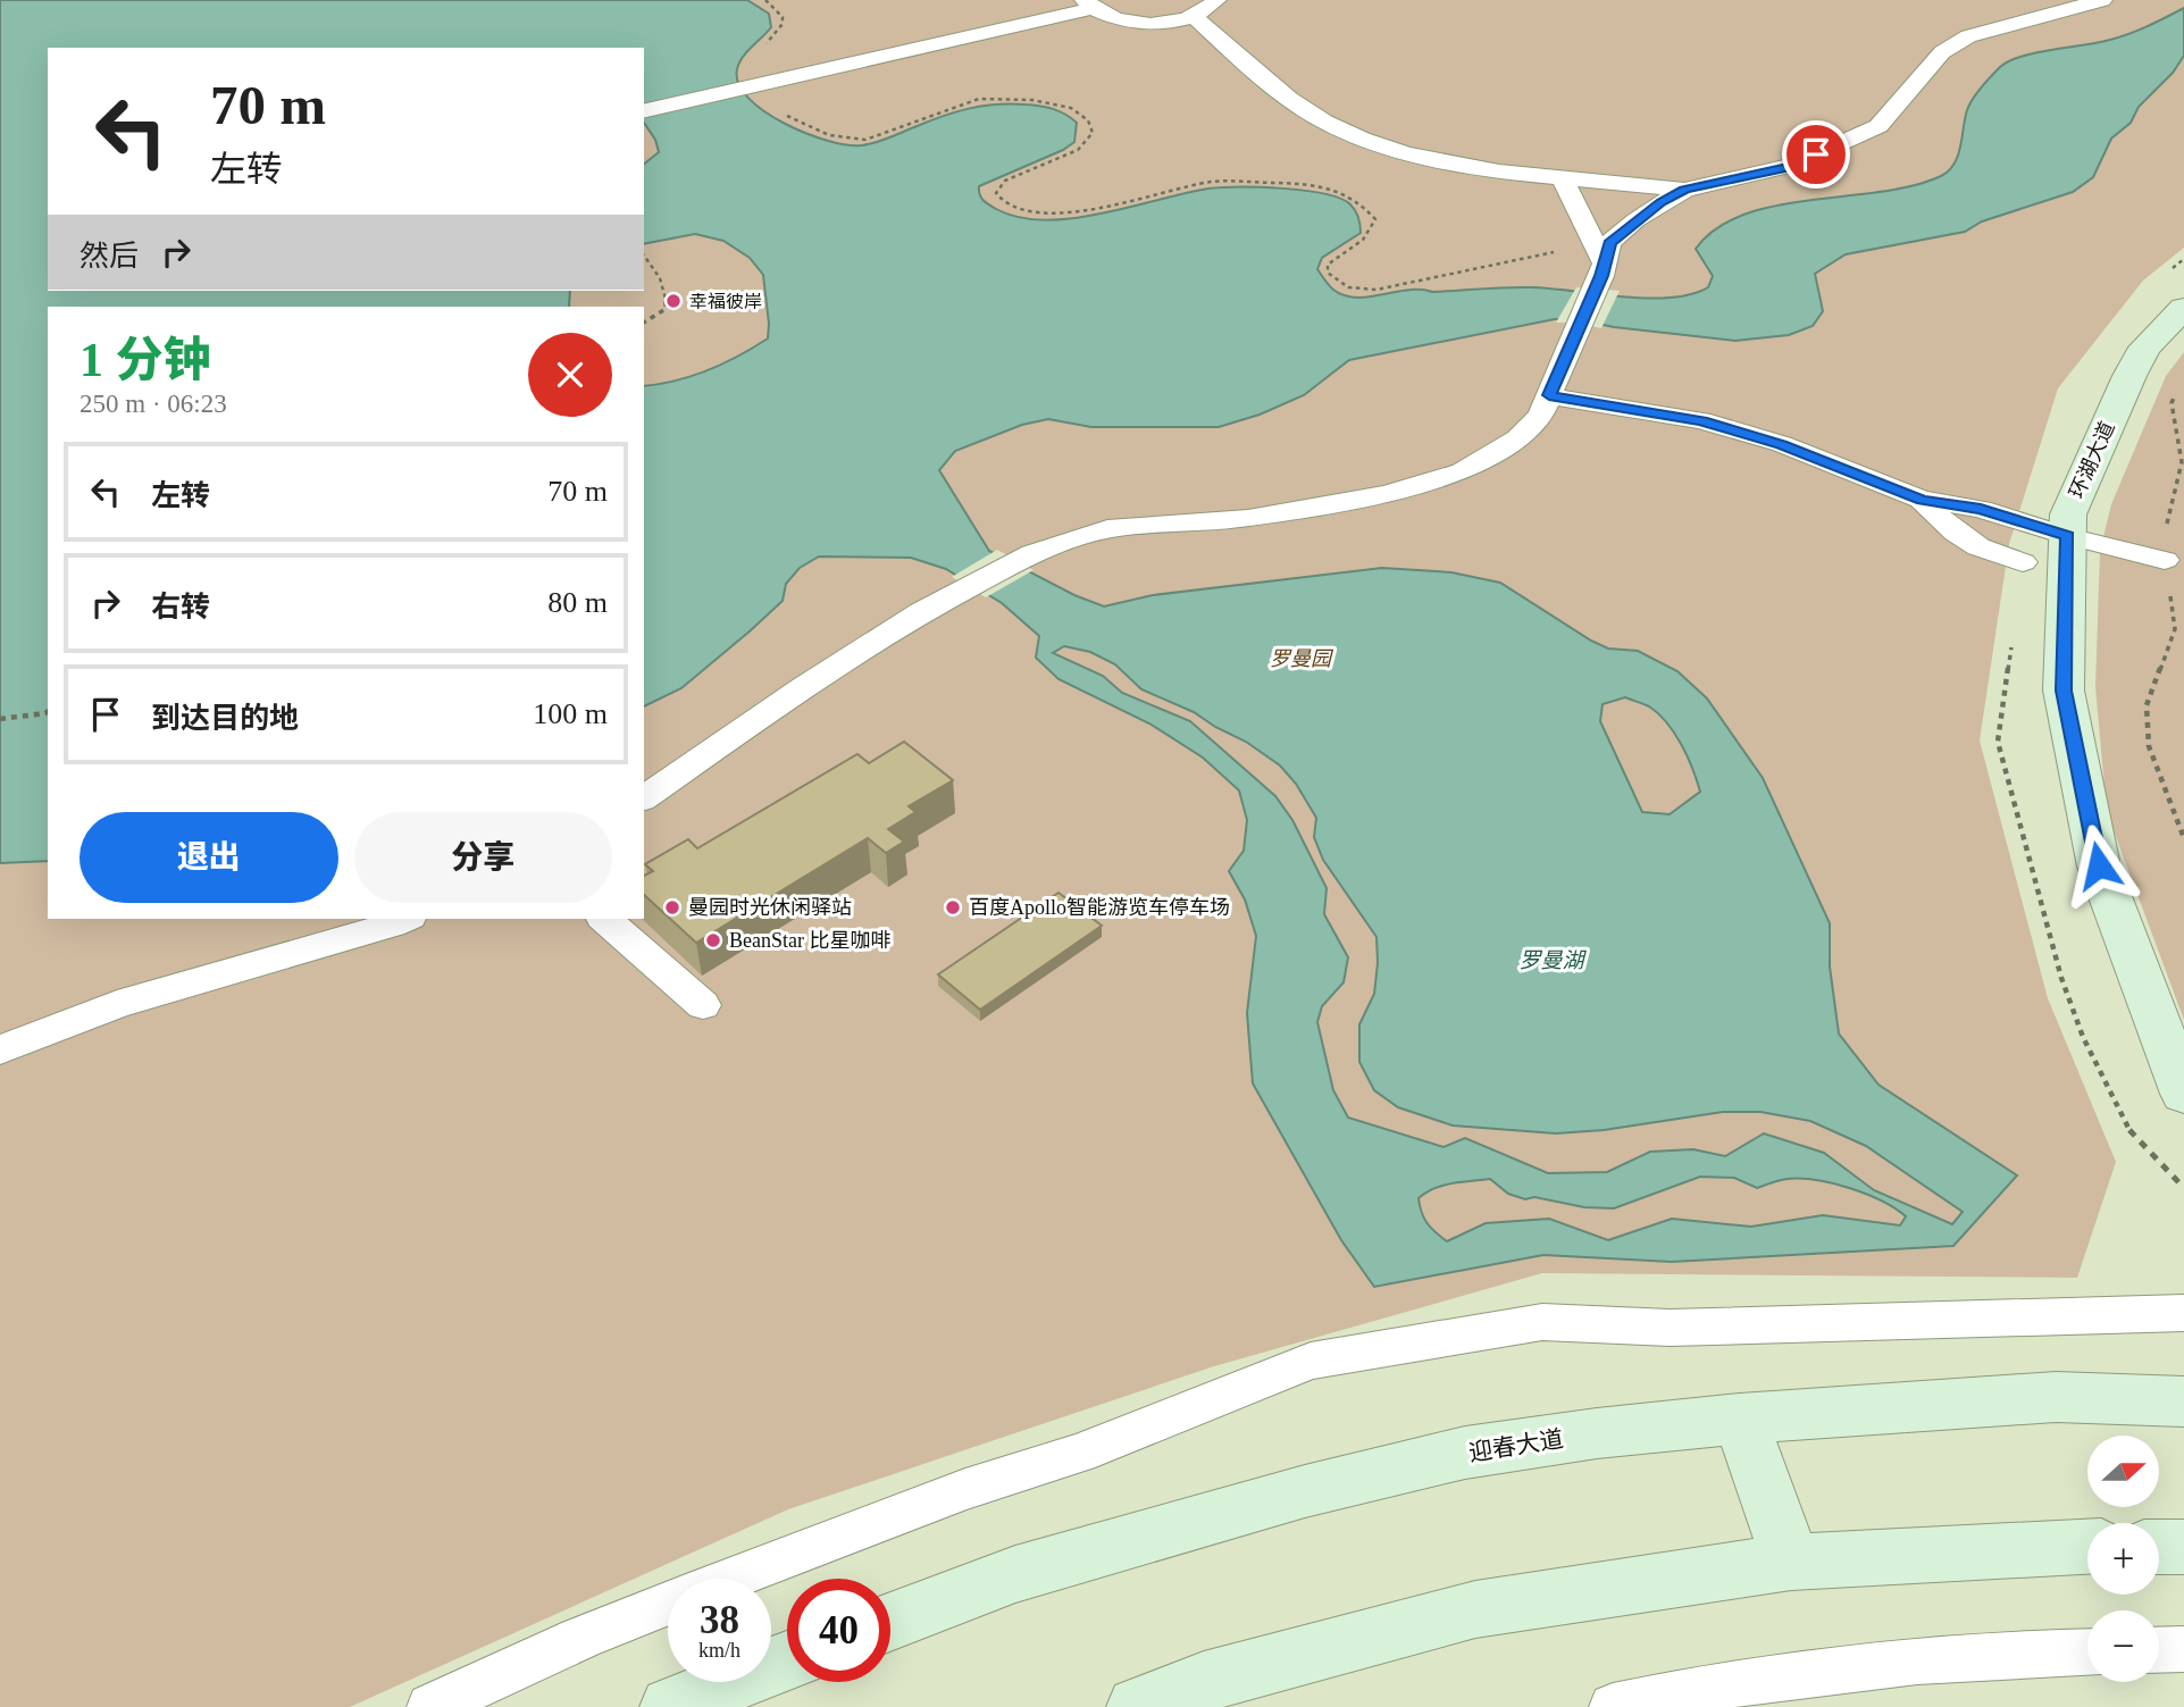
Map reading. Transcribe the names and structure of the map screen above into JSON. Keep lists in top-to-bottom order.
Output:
{
  "streets": {
    "main road": ["环湖大道", "迎春大道"]
  },
  "water": ["罗曼湖"],
  "parks": ["罗曼园"],
  "places": [
    "幸福彼岸",
    "曼园时光休闲驿站",
    "百度Apollo智能游览车停车场",
    "BeanStar 比星咖啡"
  ],
  "north": "right",
  "page": {
    "turn": ["70 m", "左转"],
    "then": "然后",
    "heading": ["1 分钟", "250 m · 06:23"],
    "list": [
      {
        "name": "左转",
        "value": "70 m"
      },
      {
        "name": "右转",
        "value": "80 m"
      },
      {
        "name": "到达目的地",
        "value": "100 m"
      }
    ],
    "buttons": ["退出", "分享"],
    "map_buttons": ["+", "−"],
    "speed": "38 km/h",
    "limit": "40"
  }
}
